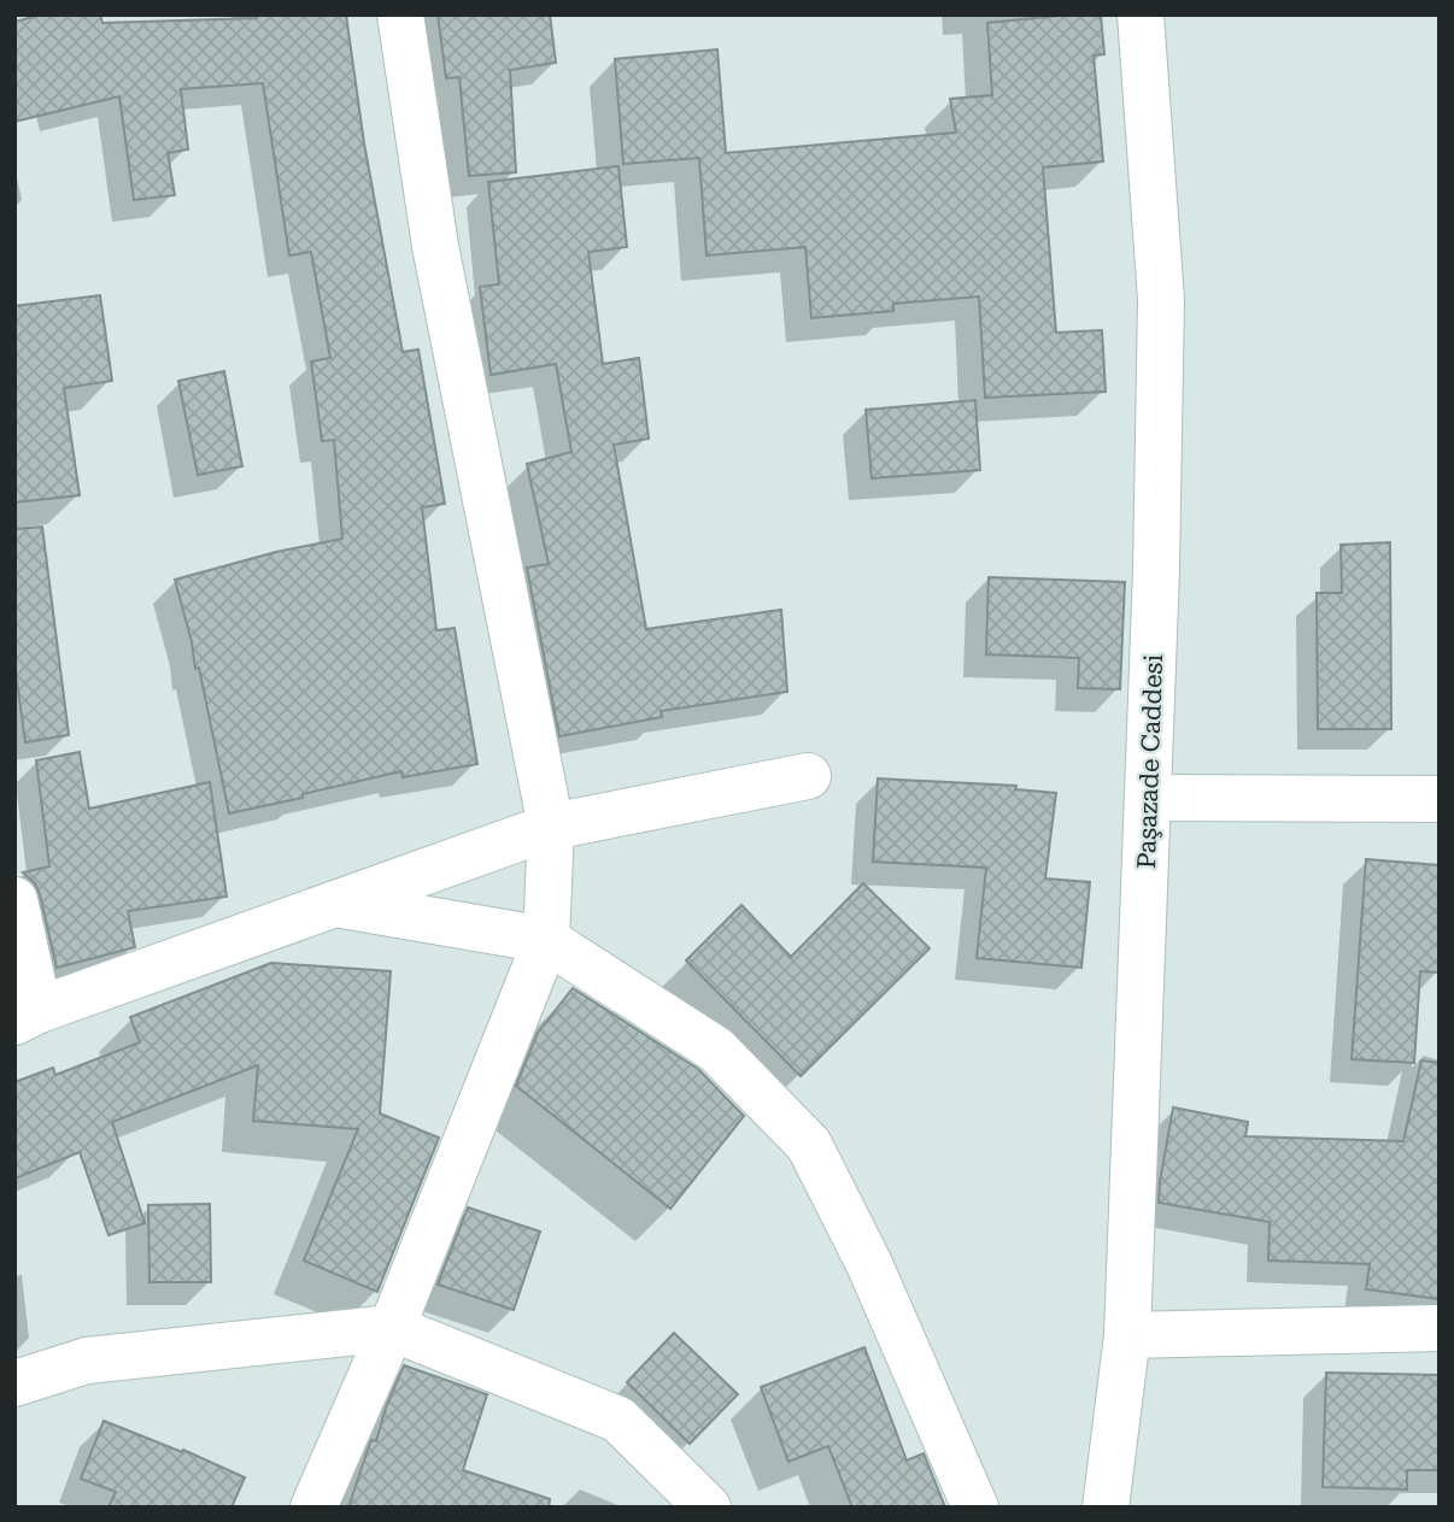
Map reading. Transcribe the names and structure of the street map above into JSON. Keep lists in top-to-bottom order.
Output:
{
  "streets": {
    "street": ["Paşazade Caddesi"]
  }
}
